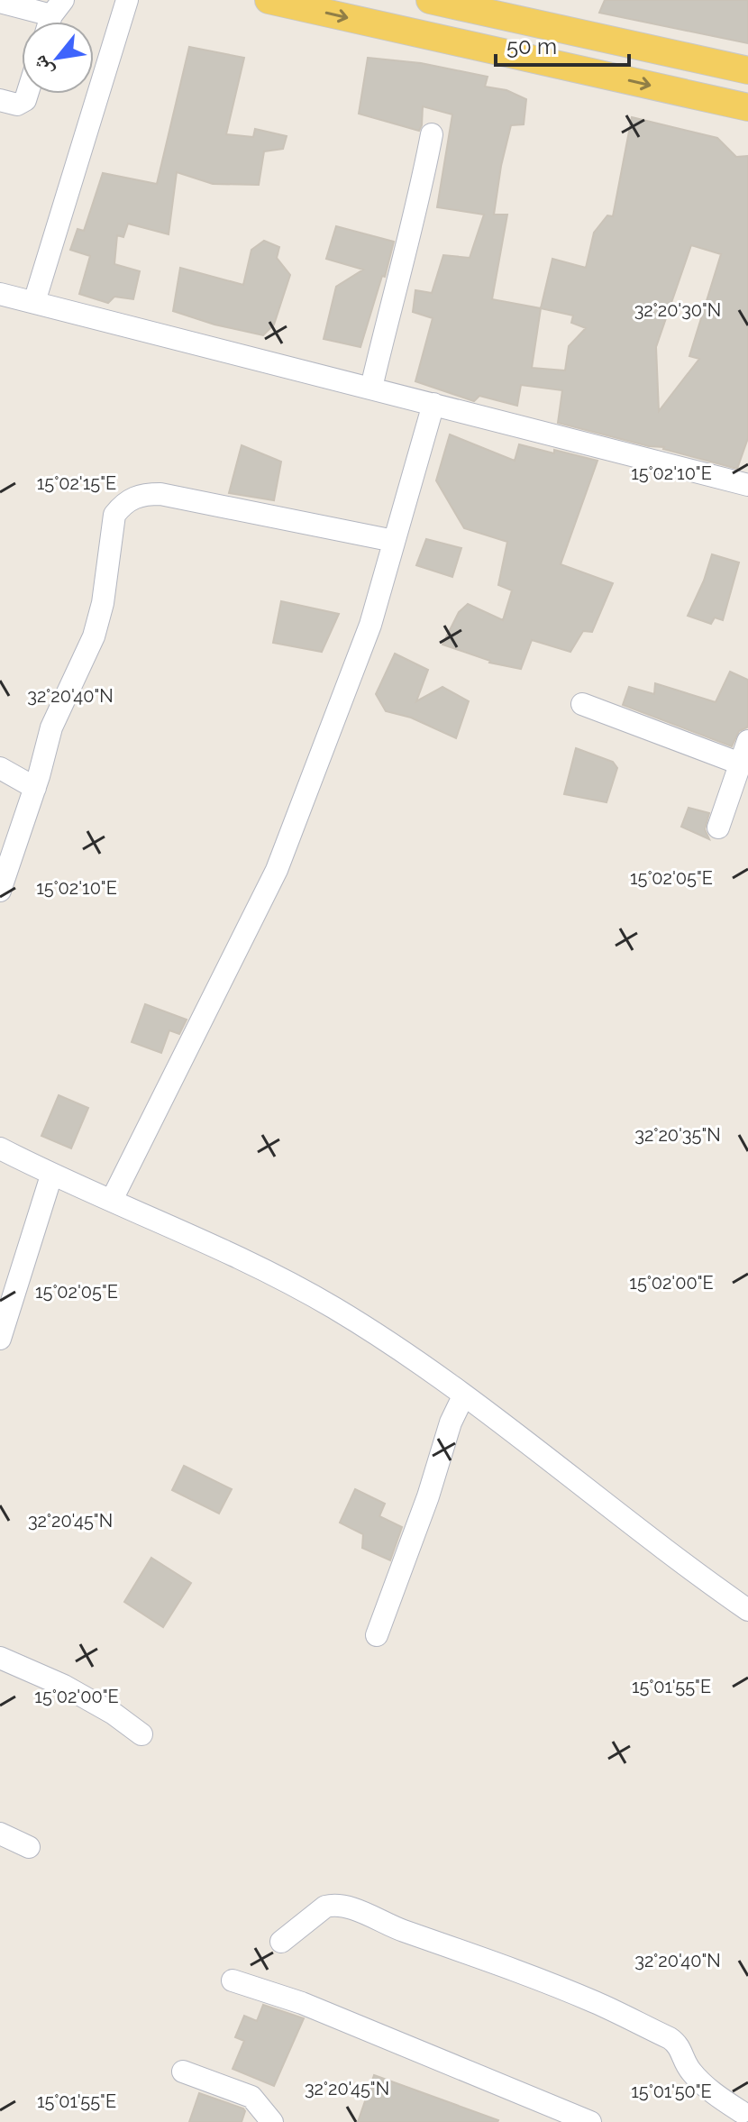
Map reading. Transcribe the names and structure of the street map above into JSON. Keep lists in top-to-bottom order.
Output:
{
  "scale_bar": "50 m",
  "north": "bottom left",
  "coordinates": [
    "32°20'30\"N",
    "15°02'10\"E",
    "15°02'15\"E",
    "32°20'40\"N",
    "15°02'05\"E",
    "32°20'35\"N",
    "15°02'00\"E",
    "32°20'45\"N",
    "15°01'55\"E",
    "15°01'50\"E"
  ]
}
